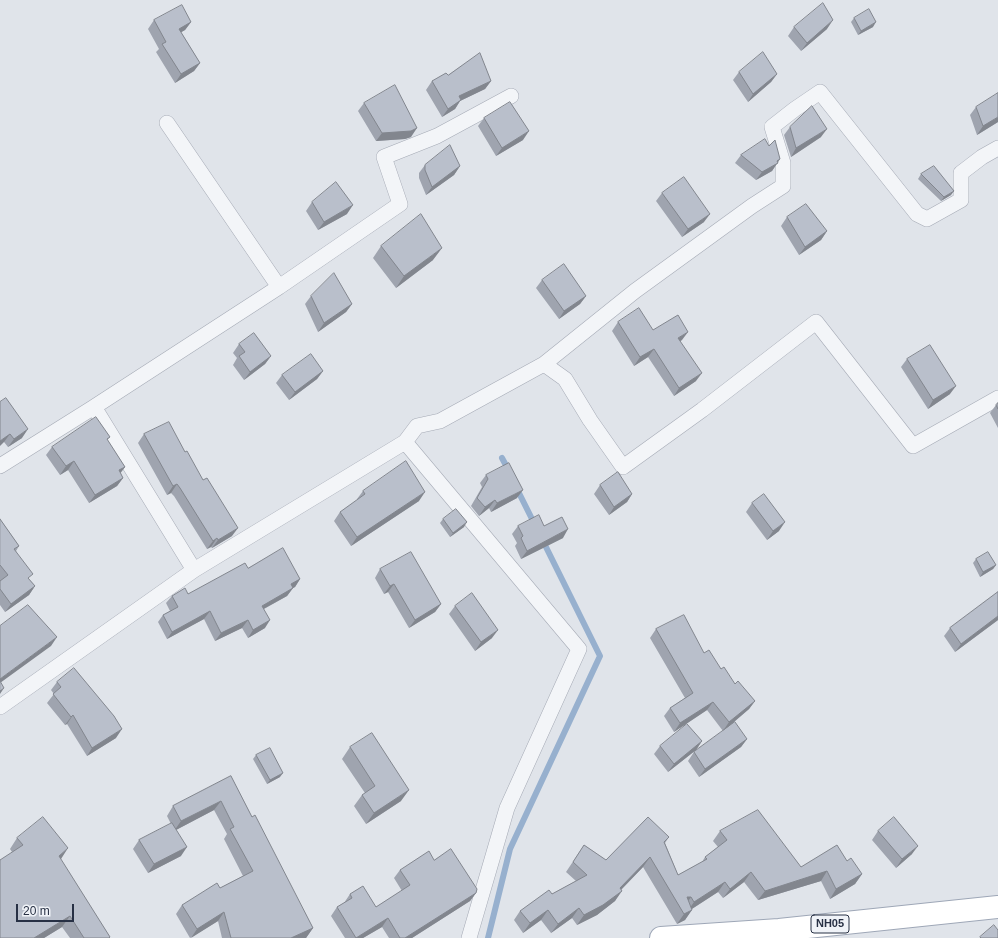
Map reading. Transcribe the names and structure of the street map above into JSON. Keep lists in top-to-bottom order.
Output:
{
  "streets": {
    "main road": ["NH05"]
  },
  "scale_bar": "20 m"
}
